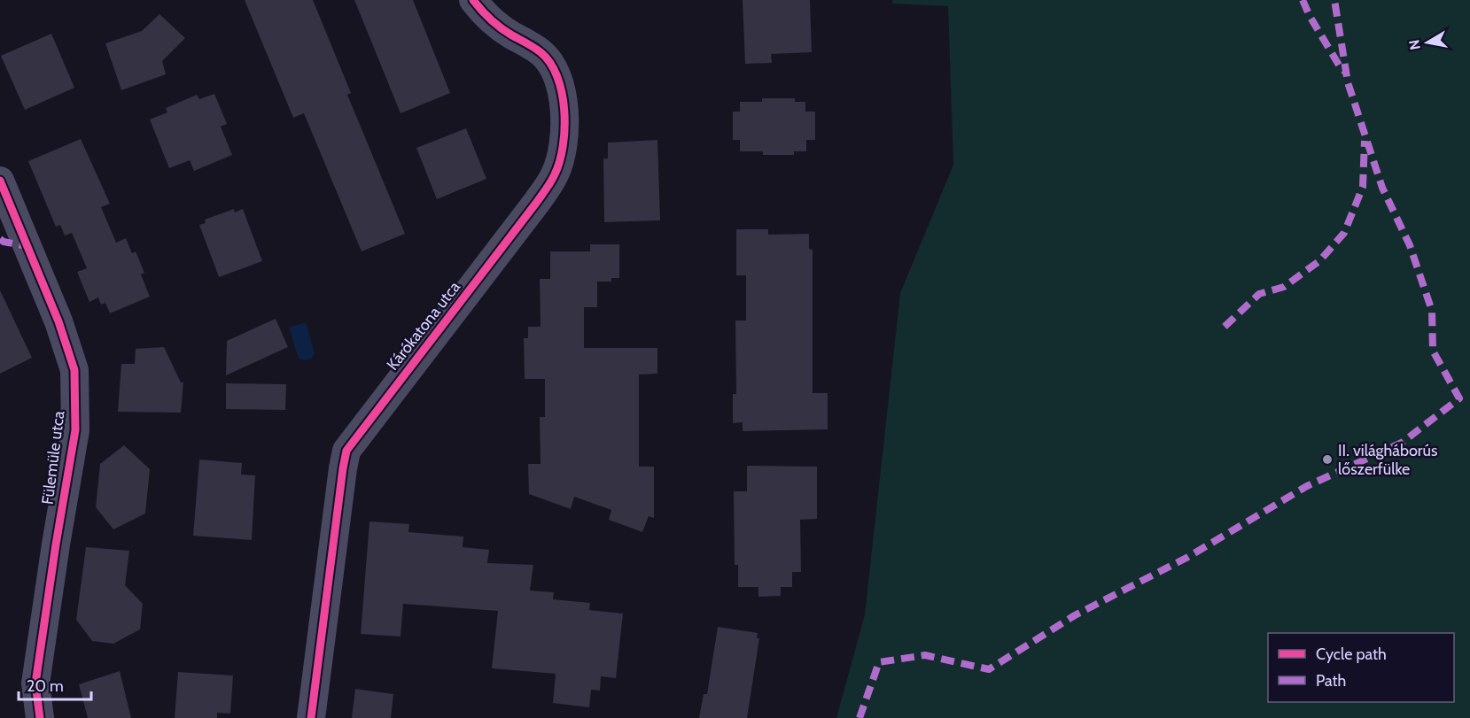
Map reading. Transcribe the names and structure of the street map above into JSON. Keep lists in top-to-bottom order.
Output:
{
  "streets": {
    "street": ["Kárókatona utca", "Fülemüle utca"]
  },
  "places": ["II. világháborús lőszerfülke"],
  "legend": ["Cycle path", "Path"],
  "scale_bar": "20 m",
  "north": "left"
}
